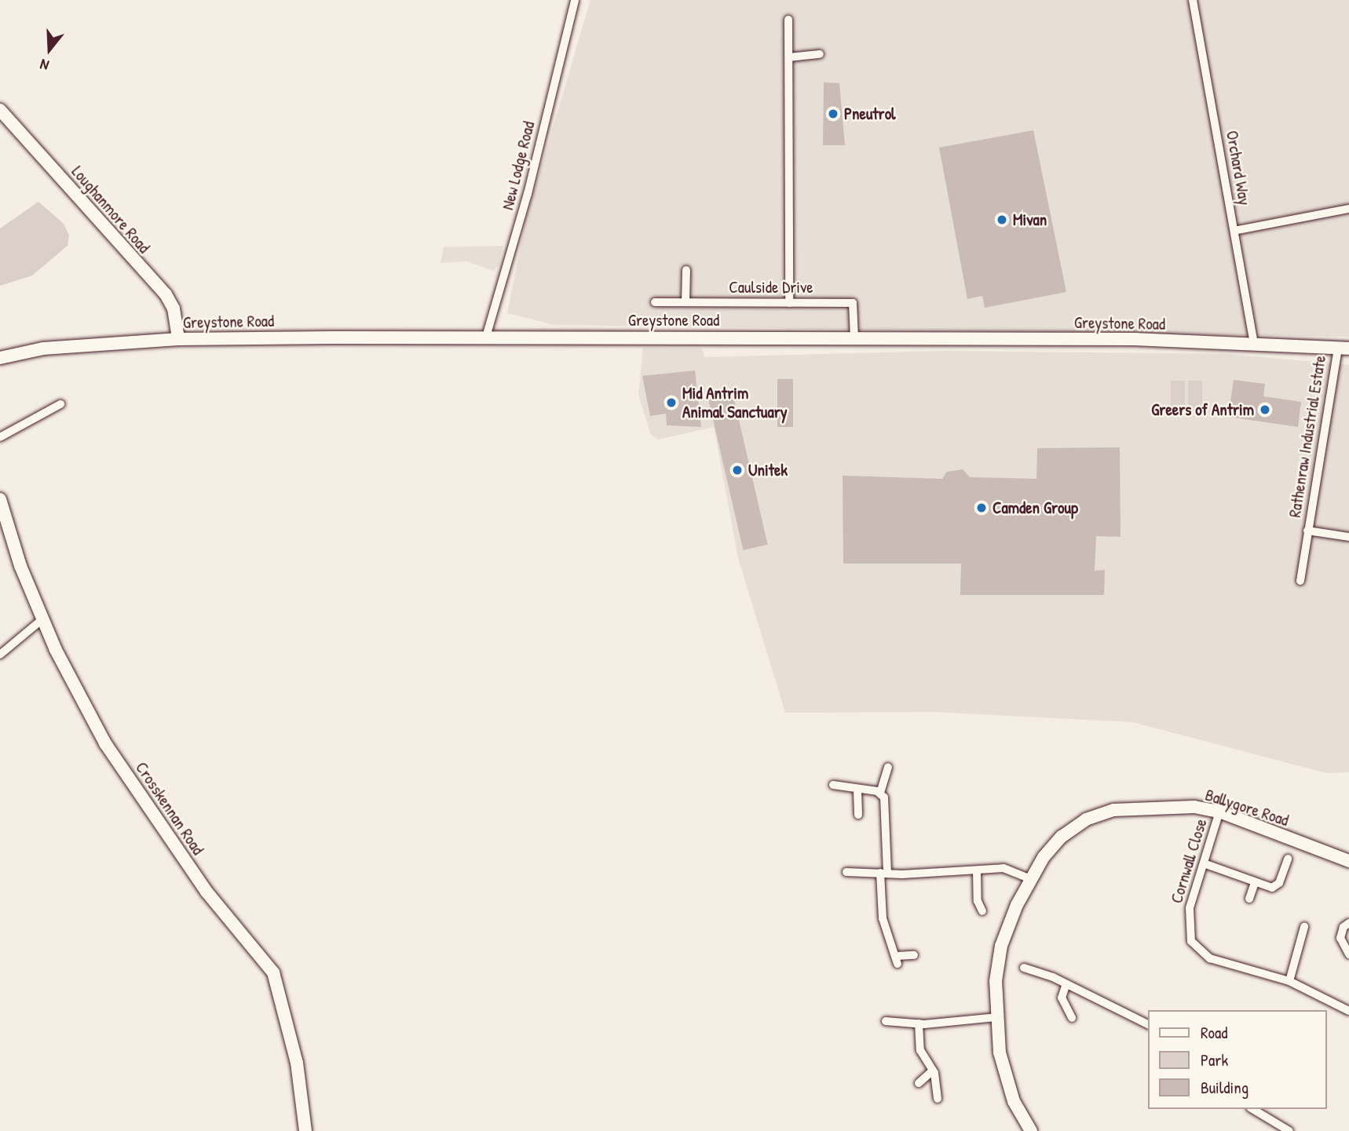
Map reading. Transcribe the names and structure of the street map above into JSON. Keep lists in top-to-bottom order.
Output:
{
  "streets": {
    "main road": [
      "Loughanmore Road",
      "Greystone Road",
      "Ballygore Road",
      "Crosskennan Road"
    ],
    "street": [
      "New Lodge Road",
      "Orchard Way",
      "Caulside Drive",
      "Rathenraw Industrial Estate",
      "Cornwall Close"
    ]
  },
  "crossings": [
    ["New Lodge Road", "Greystone Road"],
    ["Orchard Way", "Greystone Road"],
    ["Loughanmore Road", "Greystone Road"],
    ["Caulside Drive", "Greystone Road"],
    ["Greystone Road", "Rathenraw Industrial Estate"],
    ["Ballygore Road", "Cornwall Close"]
  ],
  "places": [
    "Pneutrol",
    "Mivan",
    "Mid Antrim Animal Sanctuary",
    "Greers of Antrim",
    "Unitek",
    "Camden Group"
  ],
  "legend": ["Road", "Park", "Building"],
  "north": "bottom"
}
